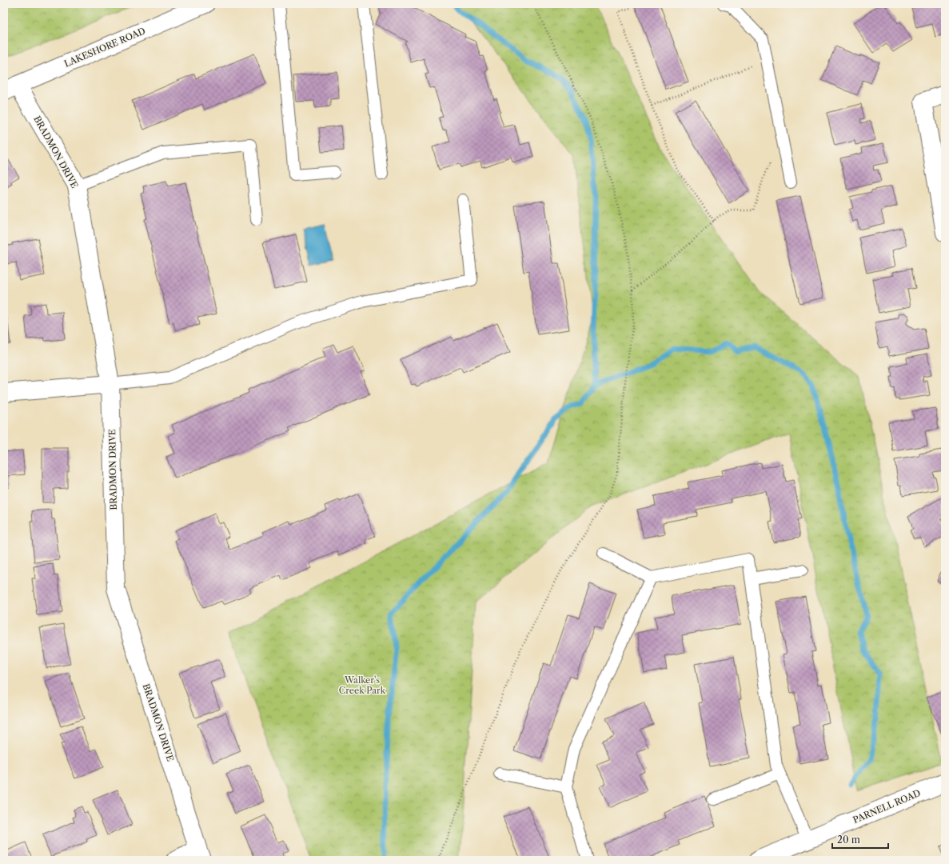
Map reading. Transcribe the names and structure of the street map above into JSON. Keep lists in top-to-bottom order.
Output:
{
  "streets": {
    "street": ["LAKESHORE ROAD", "BRADMON DRIVE", "PARNELL ROAD"]
  },
  "crossings": [
    ["LAKESHORE ROAD", "BRADMON DRIVE"]
  ],
  "parks": ["Walker's Creek Park"],
  "scale_bar": "20 m"
}
